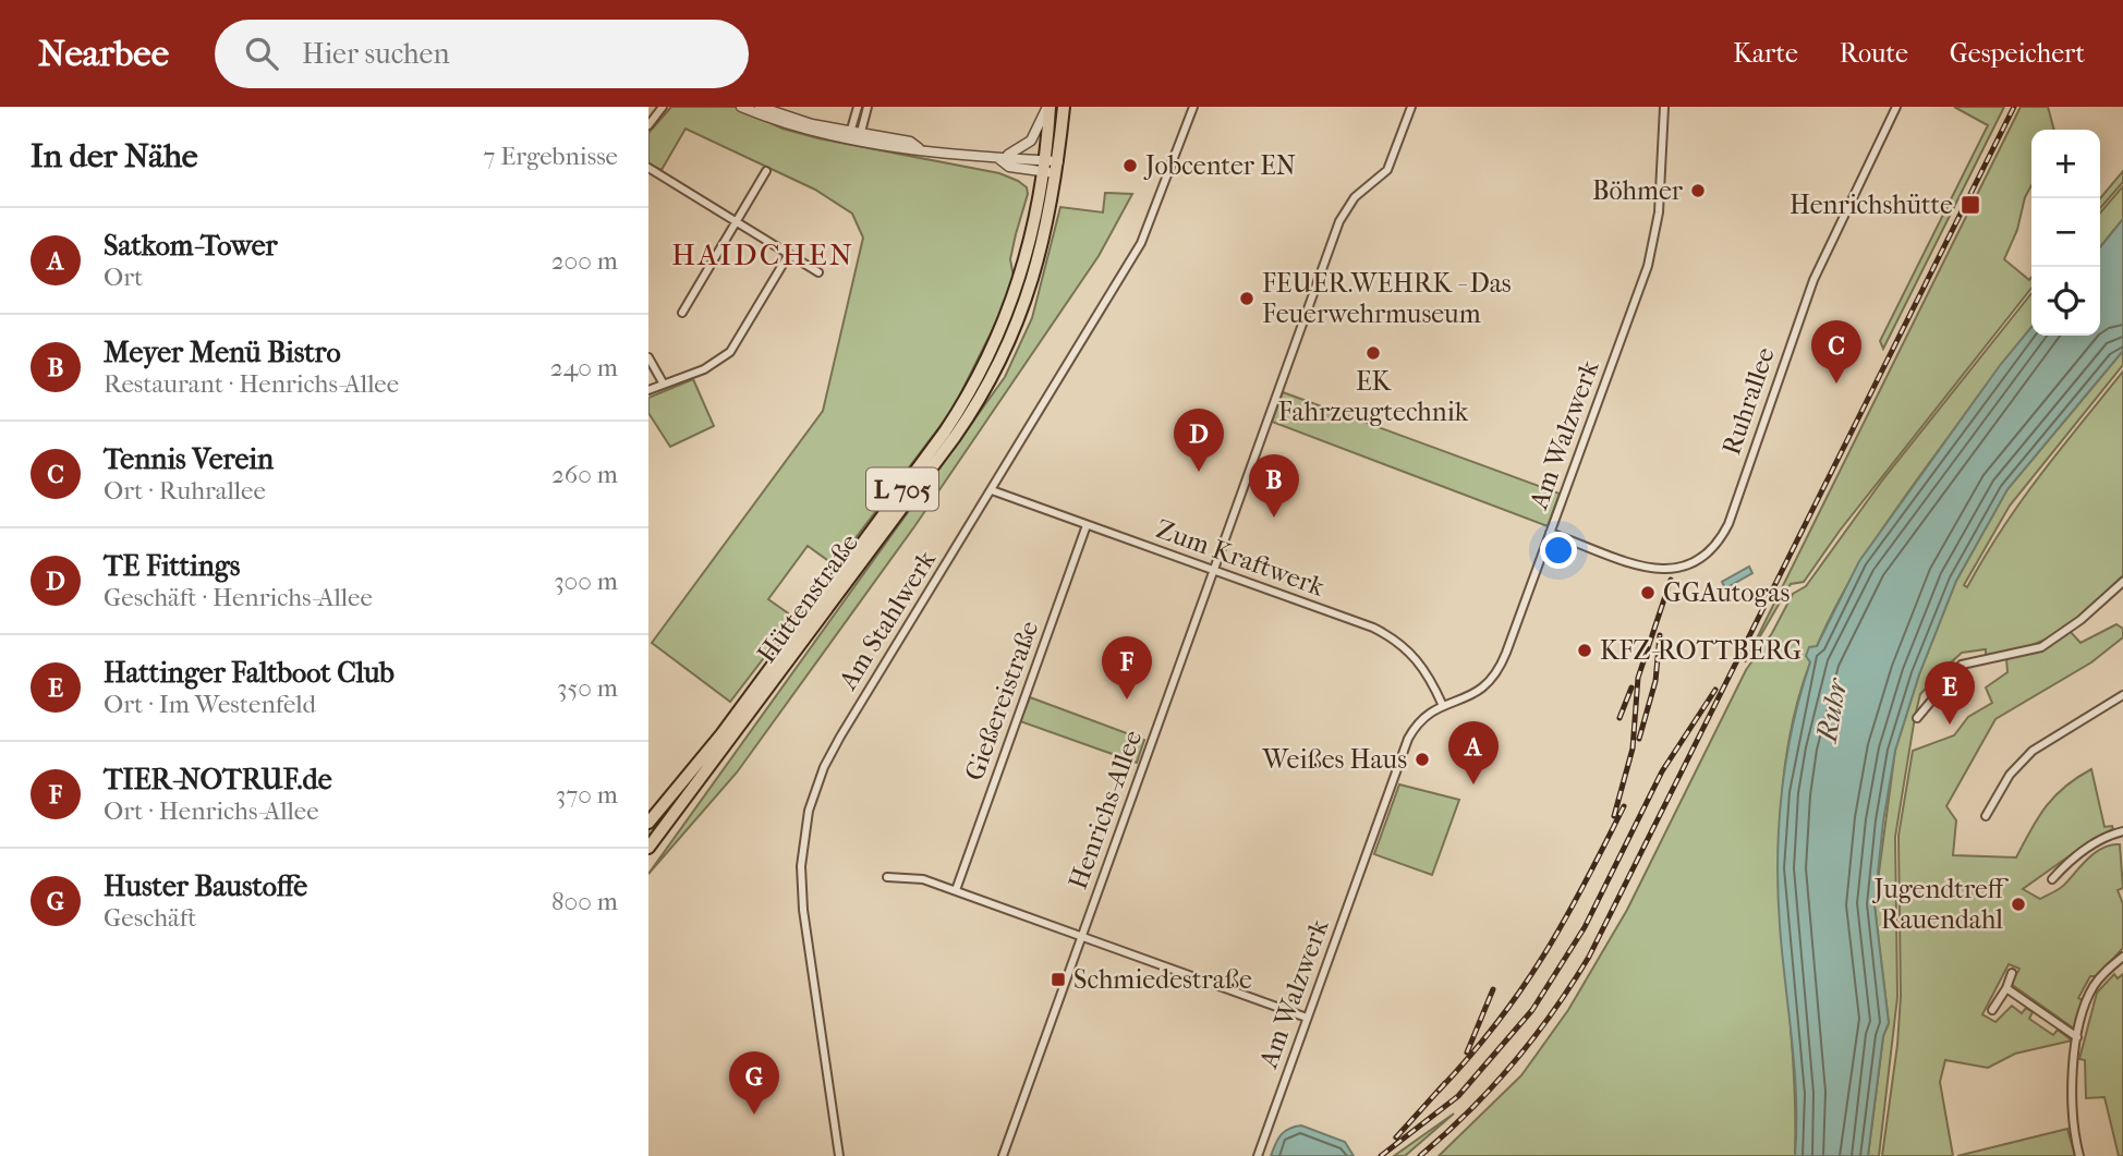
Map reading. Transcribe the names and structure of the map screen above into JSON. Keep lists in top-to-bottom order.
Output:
{
  "streets": {
    "main road": ["L 705", "Hüttenstraße"],
    "street": [
      "Ruhrallee",
      "Am Walzwerk",
      "Zum Kraftwerk",
      "Am Stahlwerk",
      "Gießereistraße",
      "Henrichs-Allee"
    ]
  },
  "crossings": [
    ["Ruhrallee", "Am Walzwerk"],
    ["Am Walzwerk", "Zum Kraftwerk"],
    ["L 705", "Hüttenstraße"],
    ["Zum Kraftwerk", "Am Stahlwerk"],
    ["Zum Kraftwerk", "Gießereistraße"],
    ["Zum Kraftwerk", "Henrichs-Allee"]
  ],
  "districts": ["HAIDCHEN"],
  "water": ["Ruhr"],
  "places": {
    "other": [
      "Jobcenter EN",
      "Böhmer",
      "FEUER.WEHRK - Das Feuerwehrmuseum",
      "EK Fahrzeugtechnik",
      "GGAutogas",
      "KFZ-ROTTBERG",
      "Weißes Haus",
      "Jugendtreff Rauendahl"
    ],
    "transit": ["Henrichshütte", "Schmiedestraße"]
  },
  "page": {
    "header": "Nearbee",
    "search": "Hier suchen",
    "nav": ["Karte", "Route", "Gespeichert"],
    "heading": ["In der Nähe", "7 Ergebnisse"],
    "map_buttons": ["+", "−"],
    "list": [
      {
        "mark": "A",
        "name": "Satkom-Tower",
        "note": "Ort",
        "value": "200 m"
      },
      {
        "mark": "B",
        "name": "Meyer Menü Bistro",
        "note": "Restaurant · Henrichs-Allee",
        "value": "240 m"
      },
      {
        "mark": "C",
        "name": "Tennis Verein",
        "note": "Ort · Ruhrallee",
        "value": "260 m"
      },
      {
        "mark": "D",
        "name": "TE Fittings",
        "note": "Geschäft · Henrichs-Allee",
        "value": "300 m"
      },
      {
        "mark": "E",
        "name": "Hattinger Faltboot Club",
        "note": "Ort · Im Westenfeld",
        "value": "350 m"
      },
      {
        "mark": "F",
        "name": "TIER-NOTRUF.de",
        "note": "Ort · Henrichs-Allee",
        "value": "370 m"
      },
      {
        "mark": "G",
        "name": "Huster Baustoffe",
        "note": "Geschäft",
        "value": "800 m"
      }
    ],
    "pins": [
      "C",
      "D",
      "B",
      "F",
      "E",
      "A",
      "G"
    ]
  }
}
